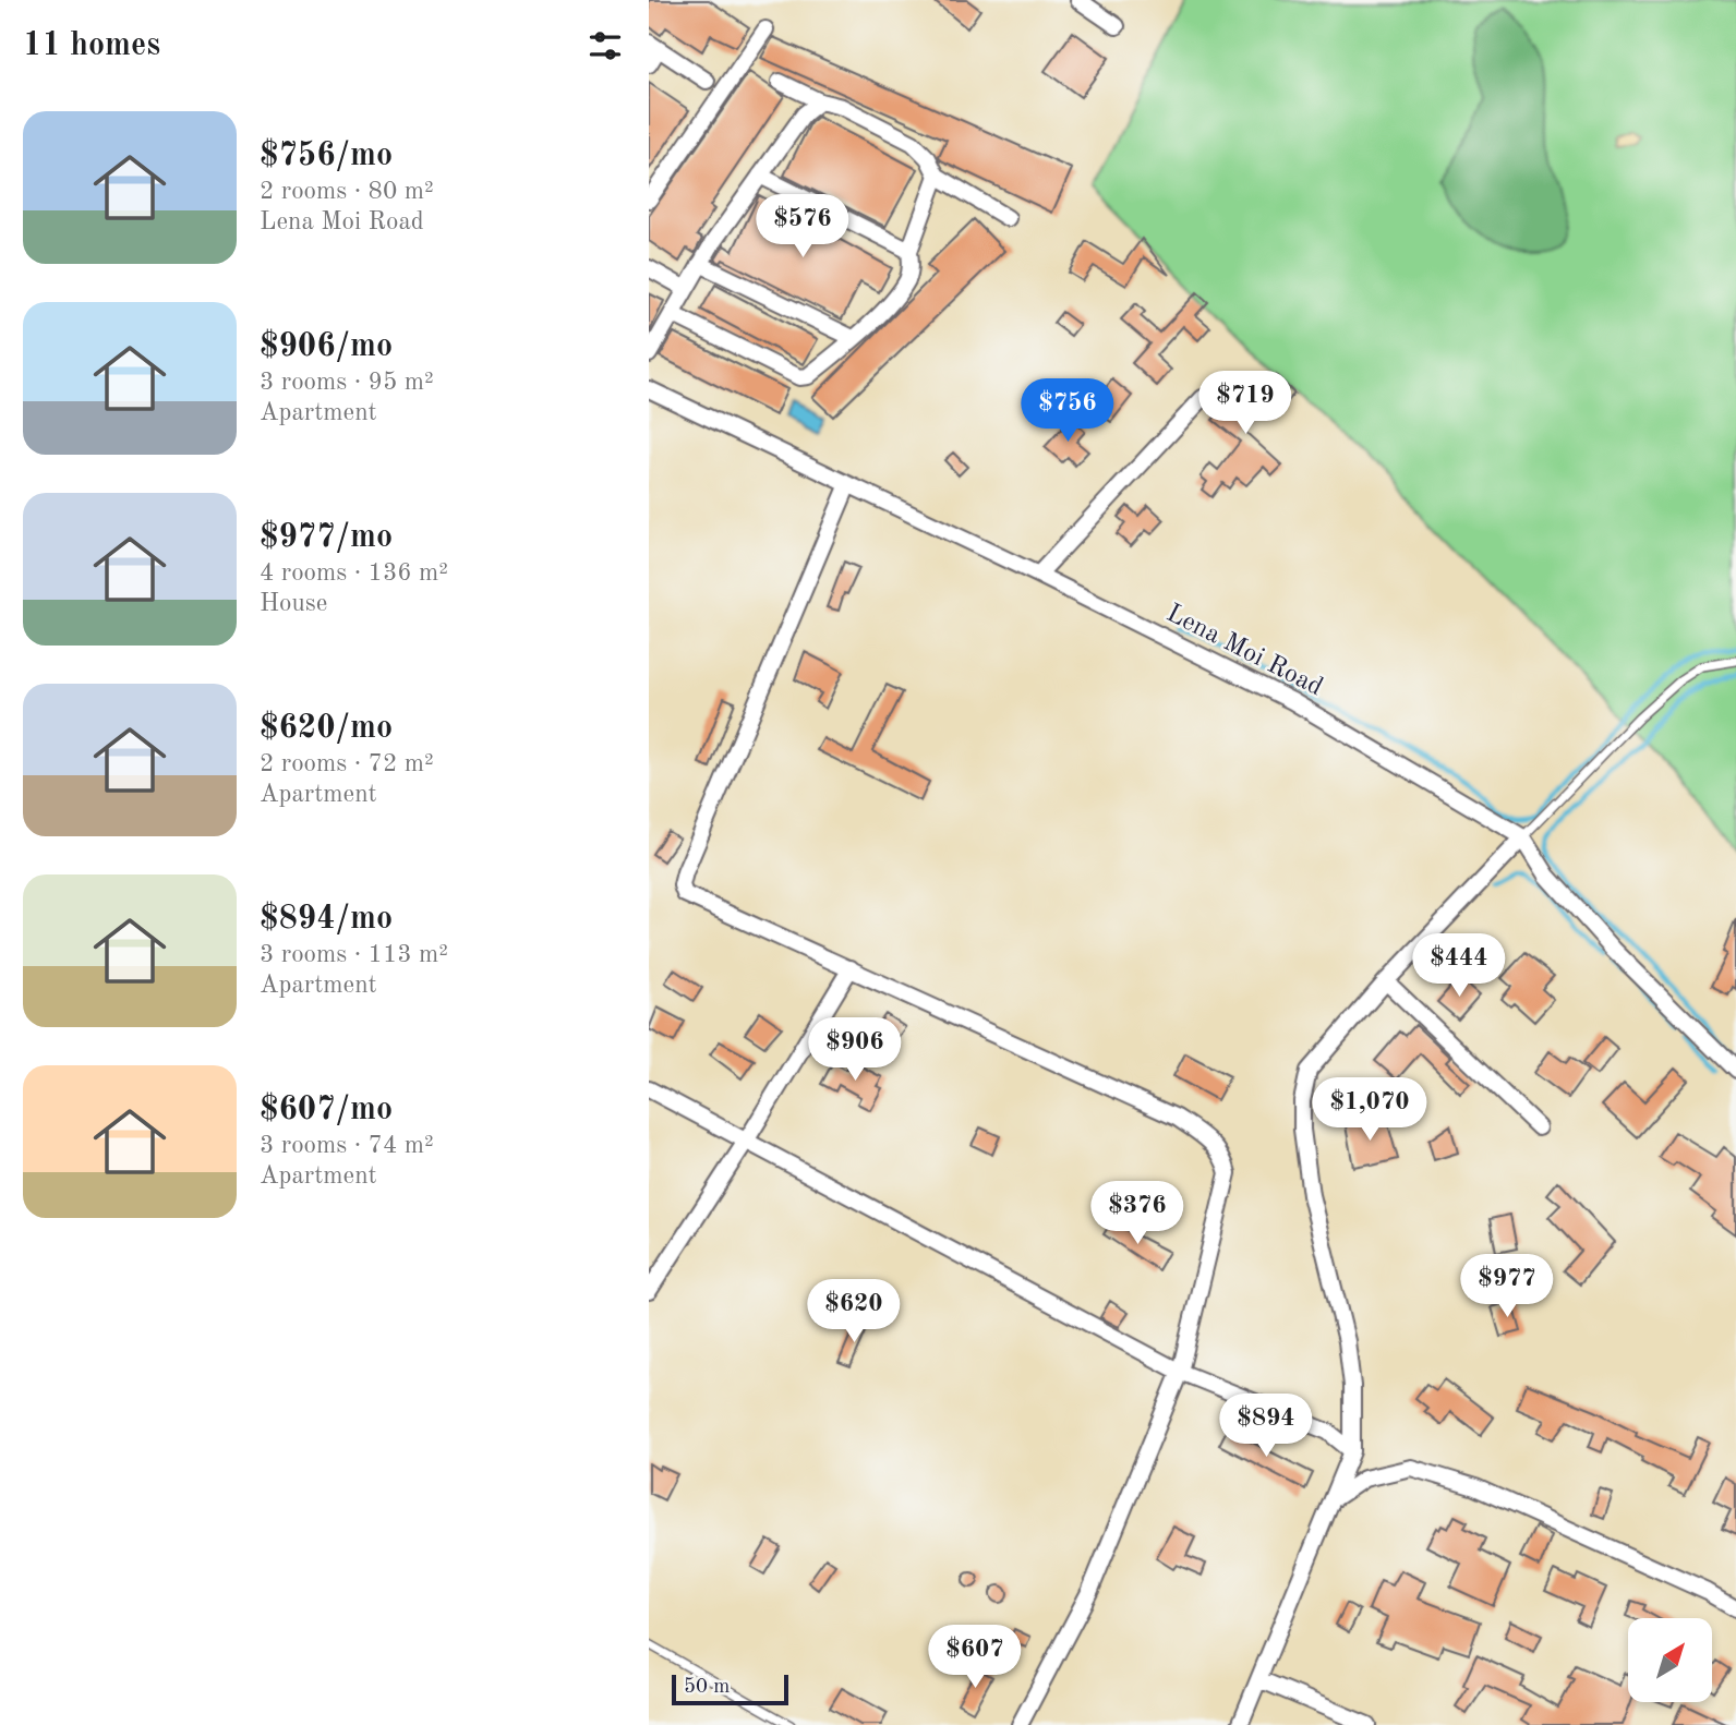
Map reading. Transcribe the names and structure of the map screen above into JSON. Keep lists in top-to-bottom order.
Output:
{
  "streets": {
    "street": ["Lena Moi Road"]
  },
  "scale_bar": "50 m",
  "north": "top right",
  "page": {
    "heading": "11 homes",
    "list": [
      {
        "name": "$756/mo",
        "note": "2 rooms · 80 m² · Lena Moi Road"
      },
      {
        "name": "$906/mo",
        "note": "3 rooms · 95 m² · Apartment"
      },
      {
        "name": "$977/mo",
        "note": "4 rooms · 136 m² · House"
      },
      {
        "name": "$620/mo",
        "note": "2 rooms · 72 m² · Apartment"
      },
      {
        "name": "$894/mo",
        "note": "3 rooms · 113 m² · Apartment"
      },
      {
        "name": "$607/mo",
        "note": "3 rooms · 74 m² · Apartment"
      }
    ],
    "price": [
      "$576",
      "$719",
      "$756",
      "$444",
      "$906",
      "$1,070",
      "$376",
      "$977",
      "$620",
      "$894",
      "$607"
    ],
    "scale": "50 m"
  }
}
